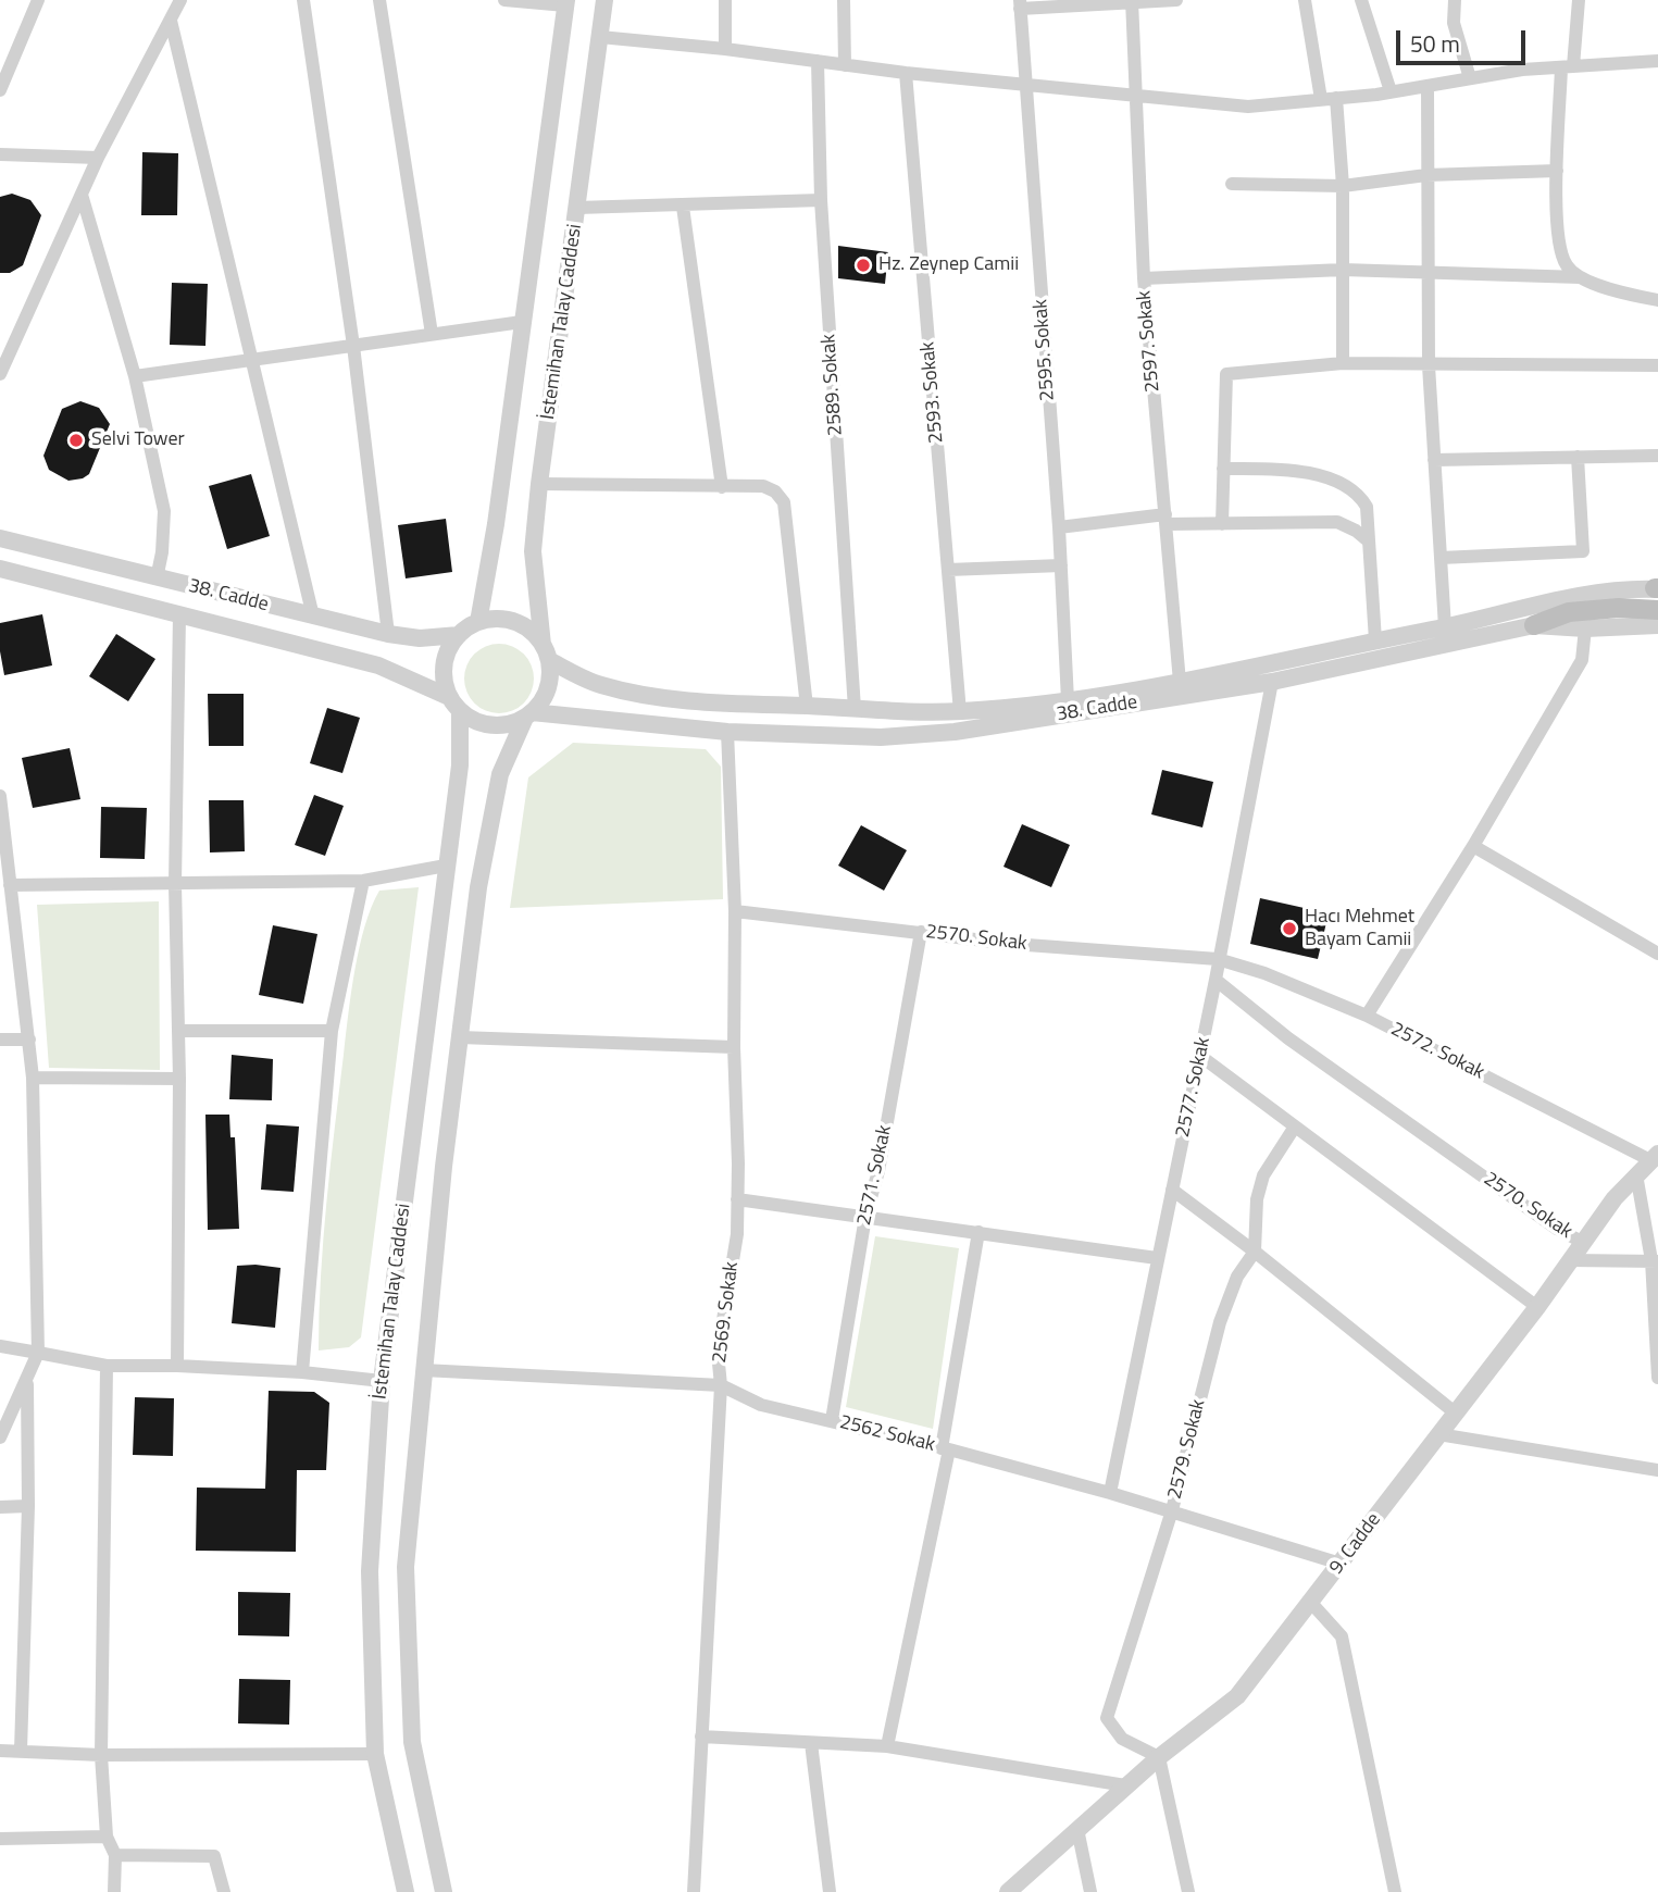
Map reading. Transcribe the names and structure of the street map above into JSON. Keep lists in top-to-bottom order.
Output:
{
  "streets": {
    "street": [
      "İstemihan Talay Caddesi",
      "2597. Sokak",
      "2595. Sokak",
      "2589. Sokak",
      "2593. Sokak",
      "38. Cadde",
      "2570. Sokak",
      "2572. Sokak",
      "2577. Sokak",
      "2571. Sokak",
      "2569. Sokak",
      "2562 Sokak",
      "2579. Sokak",
      "9. Cadde"
    ]
  },
  "crossings": [
    ["İstemihan Talay Caddesi", "38. Cadde"],
    ["İstemihan Talay Caddesi", "2562 Sokak"],
    ["2597. Sokak", "38. Cadde"],
    ["2595. Sokak", "38. Cadde"],
    ["2589. Sokak", "38. Cadde"],
    ["2593. Sokak", "38. Cadde"],
    ["38. Cadde", "2577. Sokak"],
    ["38. Cadde", "2569. Sokak"],
    ["2570. Sokak", "2572. Sokak"],
    ["2570. Sokak", "2577. Sokak"],
    ["2570. Sokak", "2571. Sokak"],
    ["2570. Sokak", "2569. Sokak"],
    ["2570. Sokak", "9. Cadde"],
    ["2572. Sokak", "2577. Sokak"],
    ["2572. Sokak", "9. Cadde"],
    ["2577. Sokak", "2562 Sokak"],
    ["2571. Sokak", "2562 Sokak"],
    ["2569. Sokak", "2562 Sokak"],
    ["2562 Sokak", "2579. Sokak"],
    ["2562 Sokak", "9. Cadde"],
    ["2579. Sokak", "9. Cadde"]
  ],
  "places": ["Hz. Zeynep Camii", "Selvi Tower", "Hacı Mehmet Bayam Camii"],
  "scale_bar": "50 m"
}
